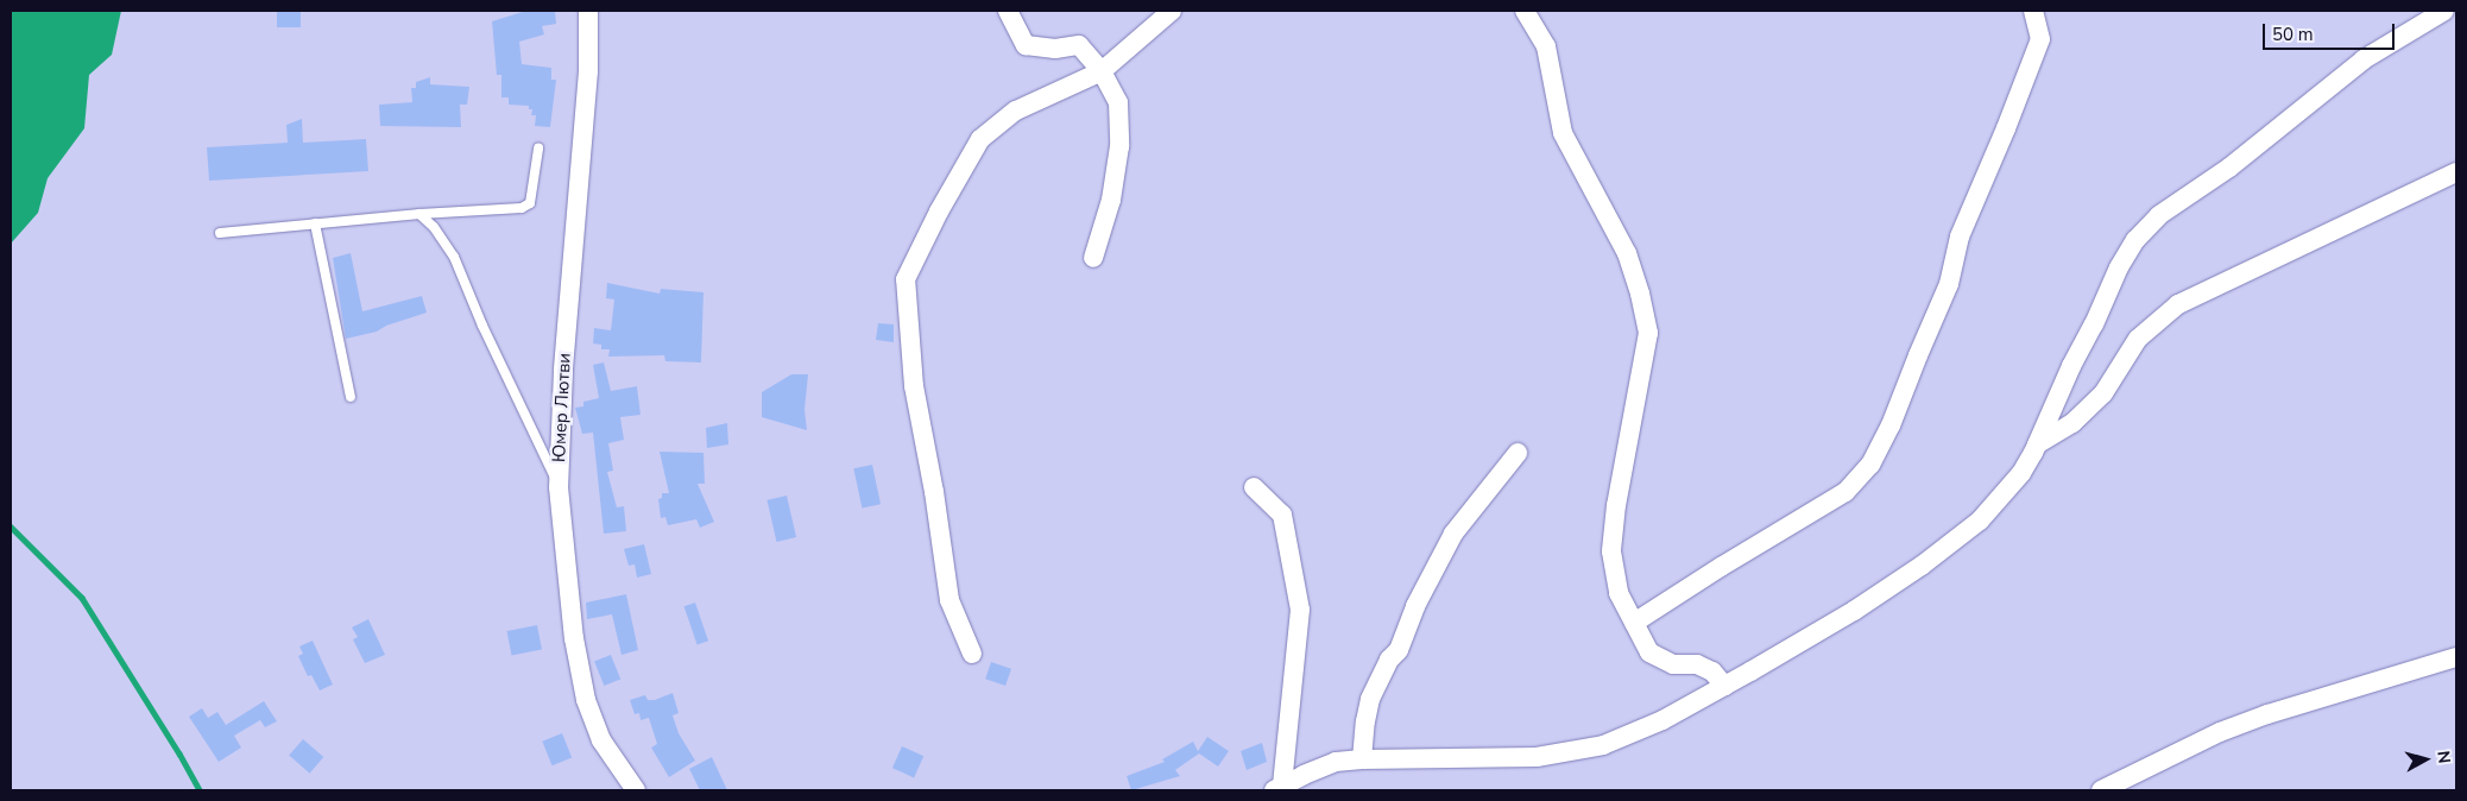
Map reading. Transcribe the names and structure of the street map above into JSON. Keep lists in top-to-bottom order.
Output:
{
  "streets": {
    "street": ["Юмер Лютви"]
  },
  "scale_bar": "50 m",
  "north": "right"
}
